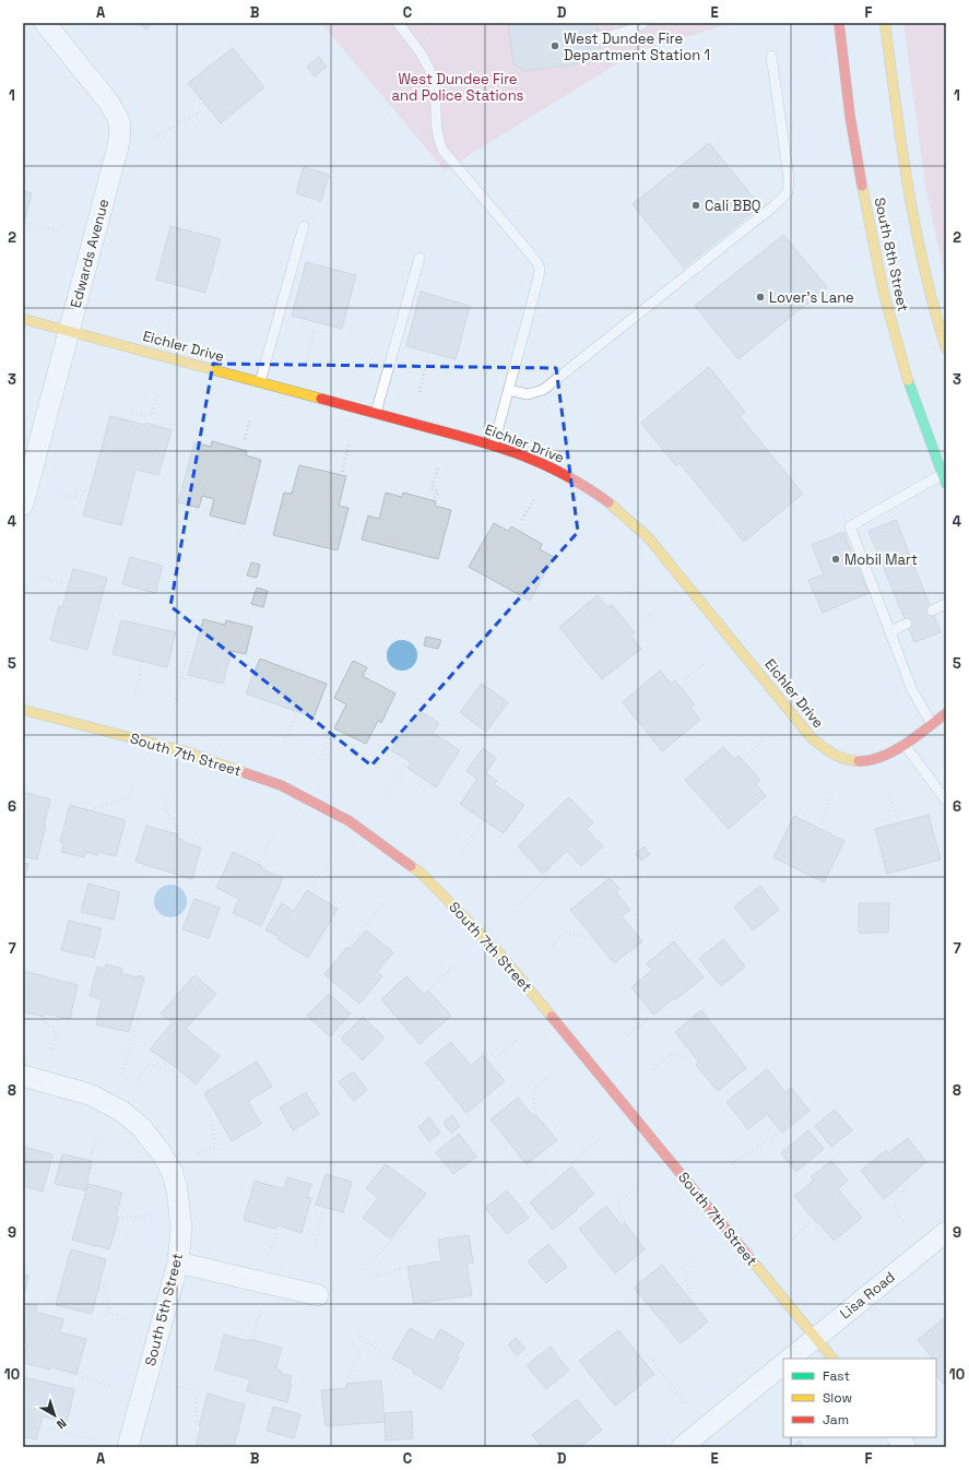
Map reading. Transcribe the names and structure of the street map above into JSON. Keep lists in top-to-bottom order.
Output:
{
  "streets": {
    "street": [
      "Edwards Avenue",
      "South 8th Street",
      "Eichler Drive",
      "South 7th Street",
      "Lisa Road",
      "South 5th Street"
    ]
  },
  "crossings": [
    ["Edwards Avenue", "Eichler Drive"],
    ["South 7th Street", "Lisa Road"]
  ],
  "parks": ["West Dundee Fire and Police Stations"],
  "places": [
    "West Dundee Fire Department Station 1",
    "Cali BBQ",
    "Lover's Lane",
    "Mobil Mart"
  ],
  "legend": ["Fast", "Slow", "Jam"],
  "north": "bottom right",
  "grid": {
    "columns": [
      "A",
      "B",
      "C",
      "D",
      "E",
      "F"
    ],
    "rows": [
      "1",
      "2",
      "3",
      "4",
      "5",
      "6",
      "7",
      "8",
      "9",
      "10"
    ]
  }
}
